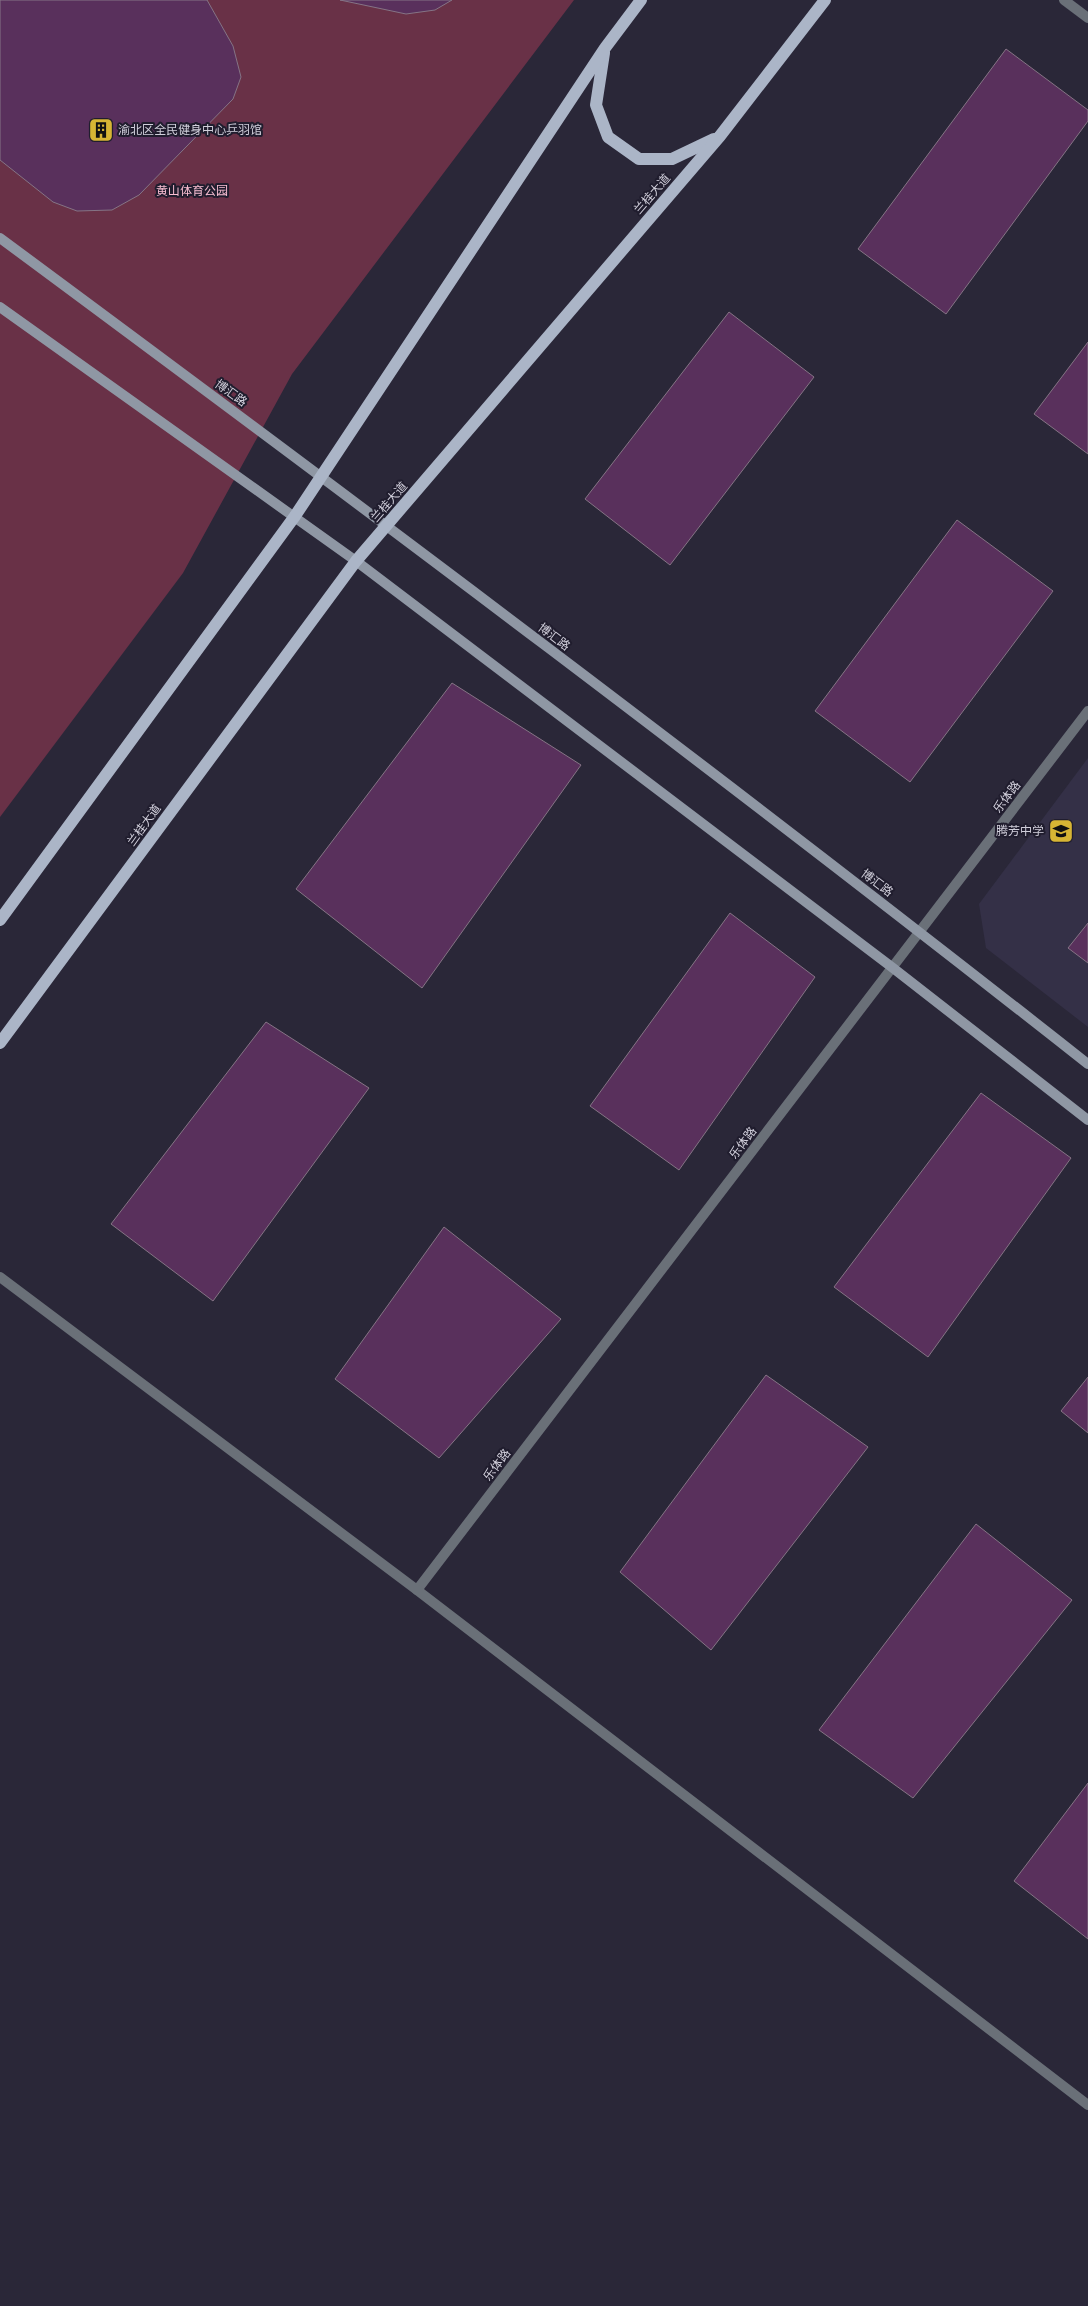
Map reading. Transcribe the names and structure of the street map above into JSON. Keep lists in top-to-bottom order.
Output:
{
  "streets": {
    "main road": ["兰桂大道", "博汇路"],
    "street": ["乐体路"]
  },
  "crossings": [
    ["兰桂大道", "博汇路"],
    ["博汇路", "乐体路"]
  ],
  "parks": ["黄山体育公园"],
  "places": {
    "building": ["渝北区全民健身中心乒羽馆"],
    "school or university": ["腾芳中学"]
  }
}
